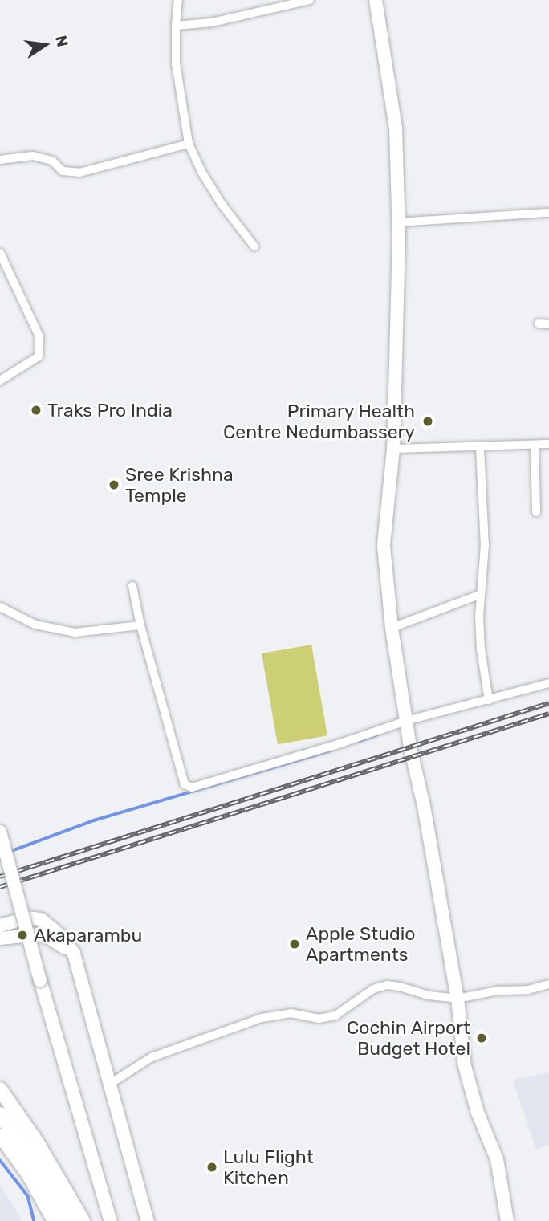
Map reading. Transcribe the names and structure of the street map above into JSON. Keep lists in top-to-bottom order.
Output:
{
  "places": [
    "Traks Pro India",
    "Primary Health Centre Nedumbassery",
    "Sree Krishna Temple",
    "Akaparambu",
    "Apple Studio Apartments",
    "Cochin Airport Budget Hotel",
    "Lulu Flight Kitchen"
  ],
  "north": "right"
}
